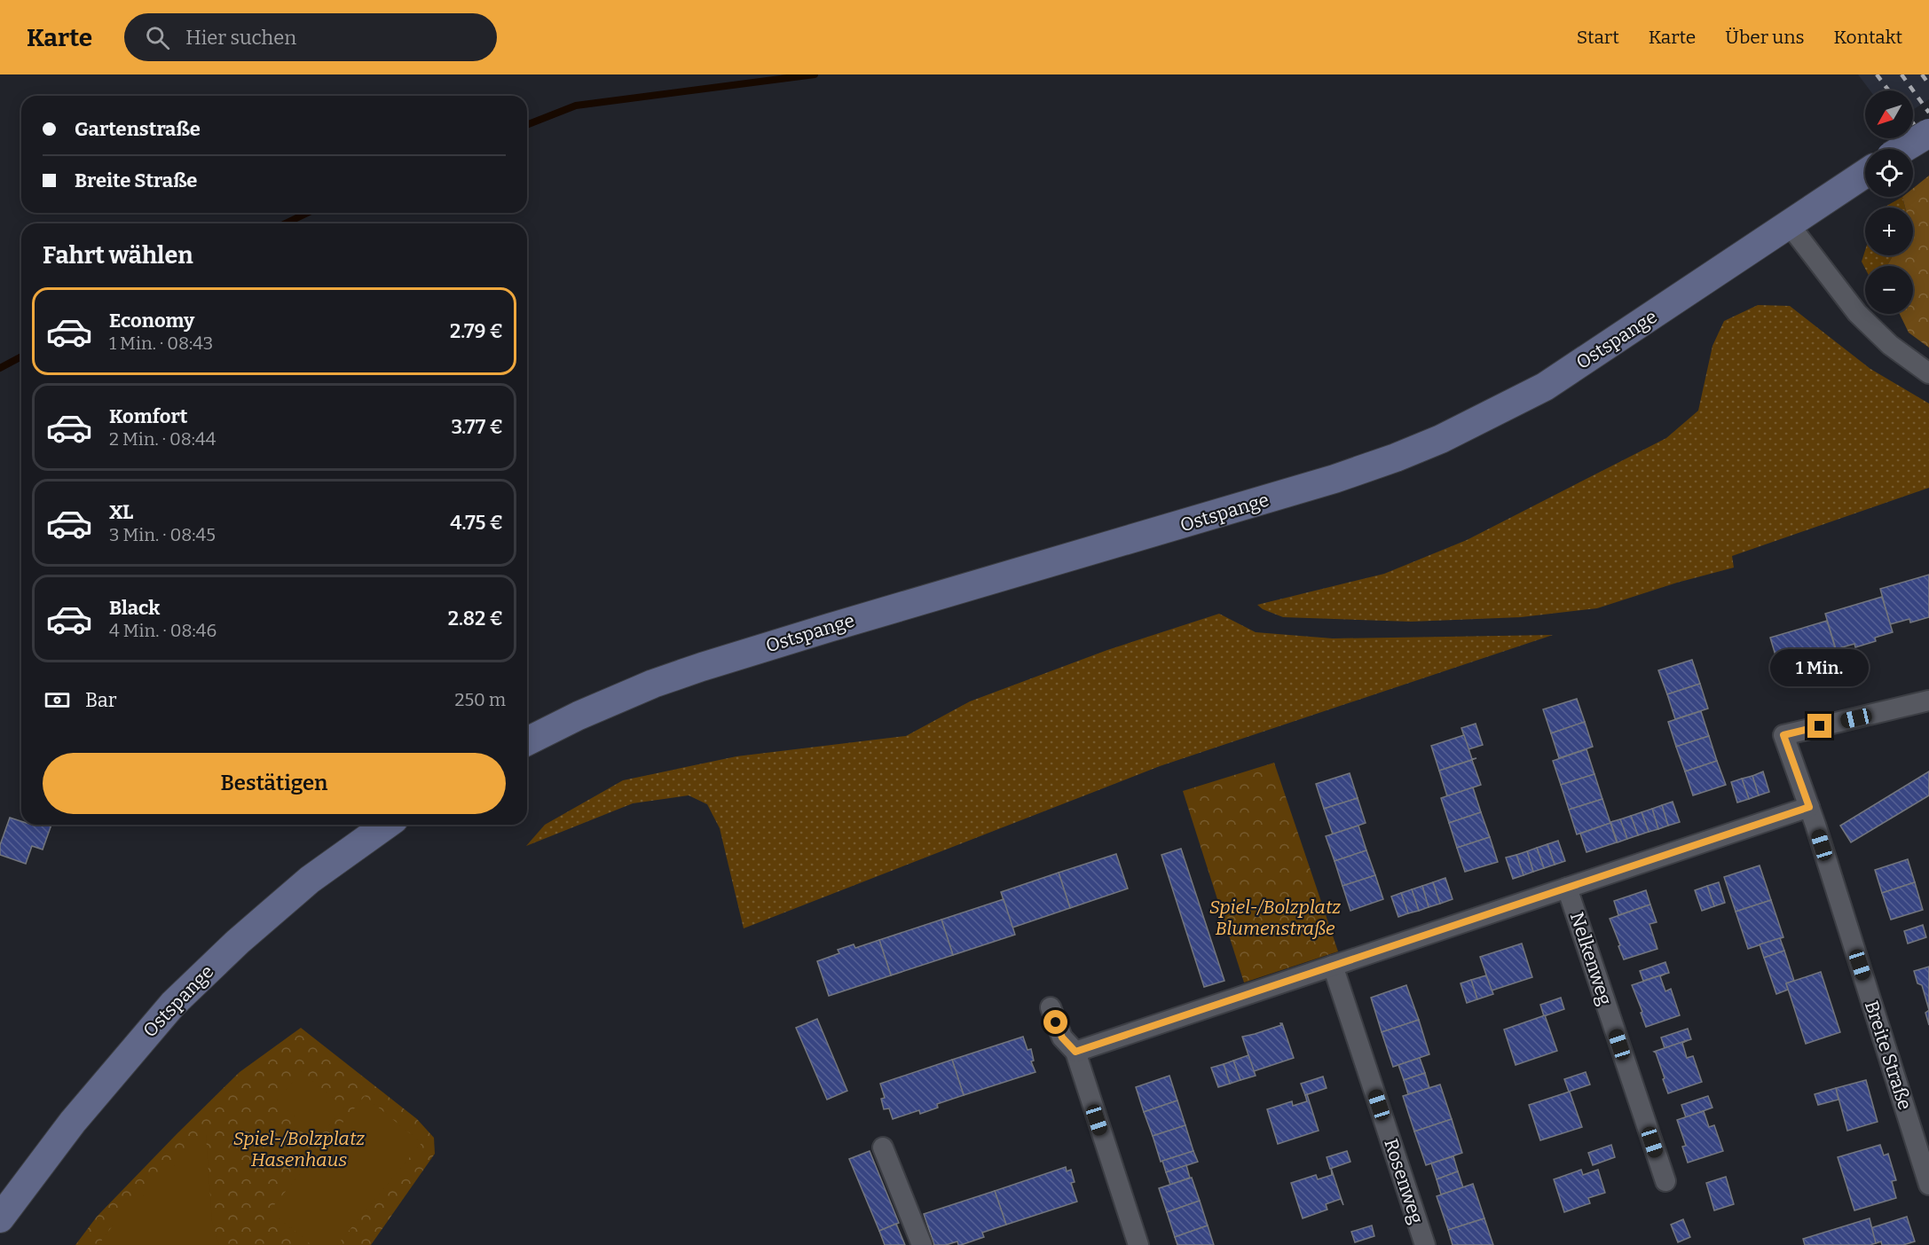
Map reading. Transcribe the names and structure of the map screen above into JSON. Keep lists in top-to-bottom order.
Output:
{
  "streets": {
    "main road": ["Ostspange"],
    "street": ["Nelkenweg", "Breite Straße", "Rosenweg"]
  },
  "parks": ["Spiel-/Bolzplatz Blumenstraße", "Spiel-/Bolzplatz Hasenhaus"],
  "north": "bottom left",
  "page": {
    "header": "Karte",
    "search": "Hier suchen",
    "nav": [
      "Start",
      "Karte",
      "Über uns",
      "Kontakt"
    ],
    "map_buttons": ["+", "−"],
    "banner": ["Gartenstraße", "Breite Straße"],
    "heading": "Fahrt wählen",
    "list": [
      {
        "name": "Economy",
        "note": "1 Min. · 08:43",
        "value": "2.79 €"
      },
      {
        "name": "Komfort",
        "note": "2 Min. · 08:44",
        "value": "3.77 €"
      },
      {
        "name": "XL",
        "note": "3 Min. · 08:45",
        "value": "4.75 €"
      },
      {
        "name": "Black",
        "note": "4 Min. · 08:46",
        "value": "2.82 €"
      }
    ],
    "bubble": "1 Min.",
    "pay": ["Bar", "250 m"],
    "buttons": "Bestätigen"
  }
}
